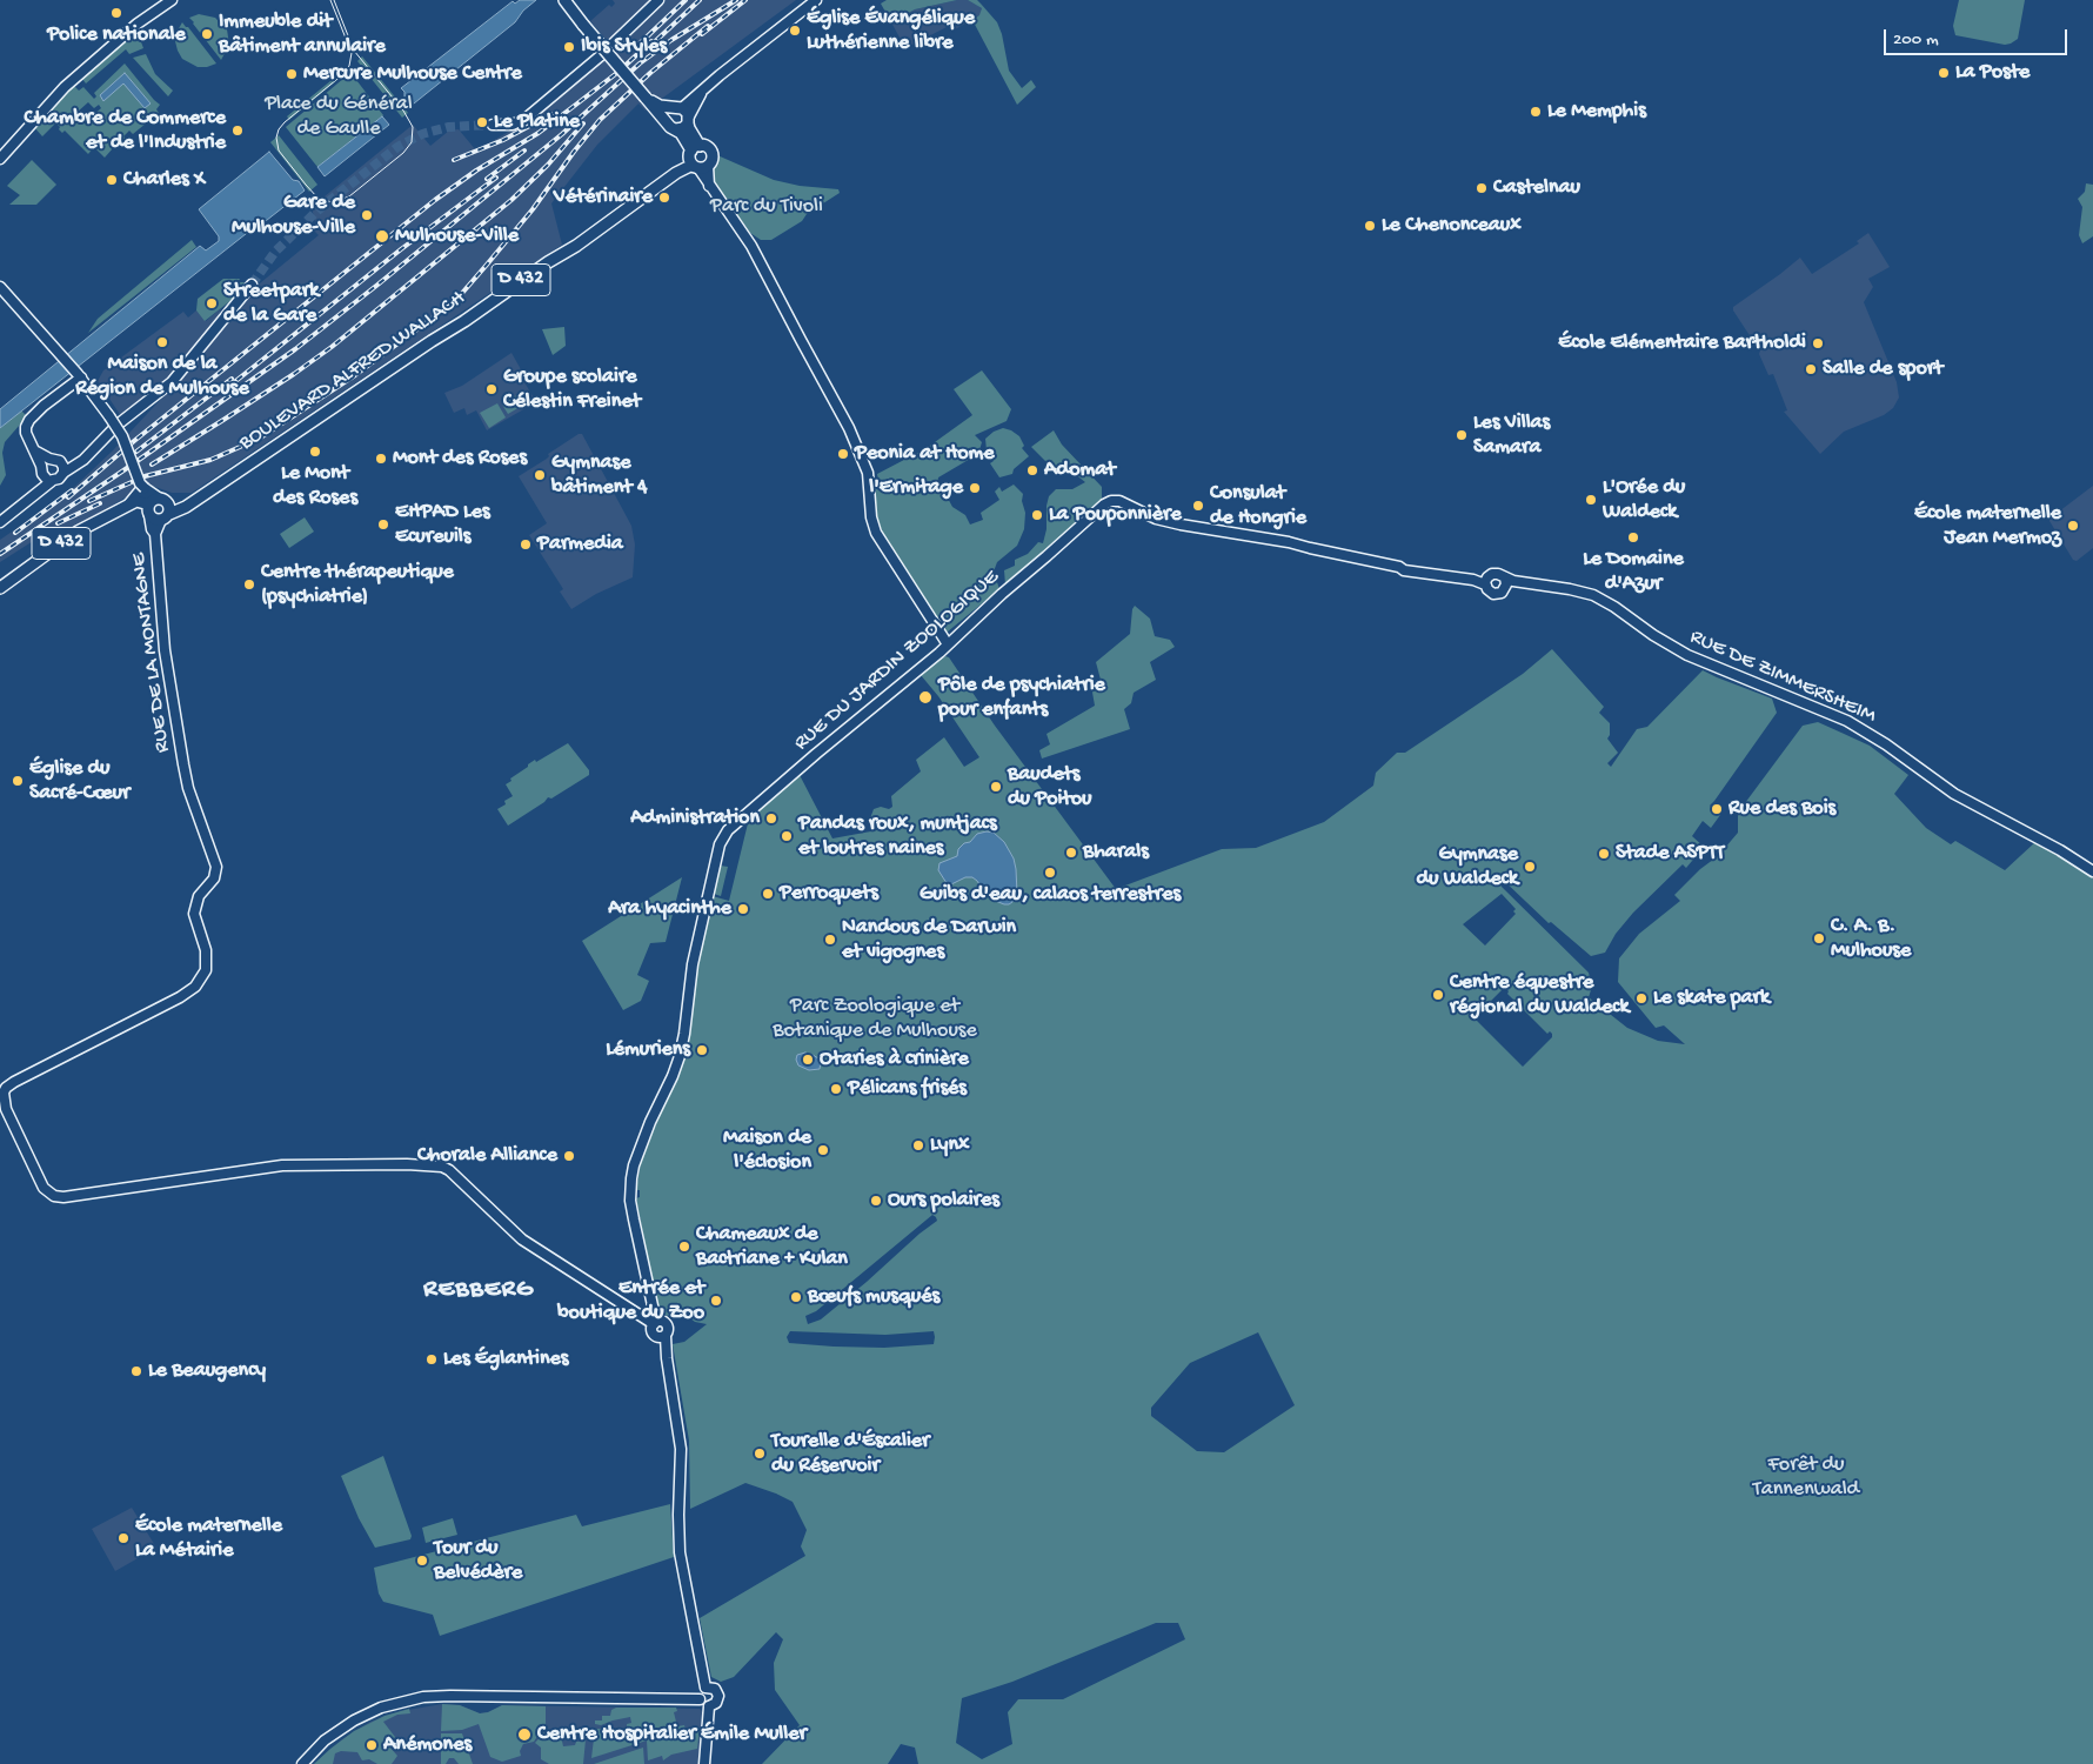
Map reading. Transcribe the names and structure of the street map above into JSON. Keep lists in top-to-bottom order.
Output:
{
  "streets": {
    "main road": [
      "D 432",
      "BOULEVARD ALFRED WALLACH",
      "RUE DE LA MONTAGNE",
      "RUE DU JARDIN ZOOLOGIQUE",
      "RUE DE ZIMMERSHEIM"
    ]
  },
  "crossings": [
    ["D 432", "BOULEVARD ALFRED WALLACH"],
    ["D 432", "RUE DE LA MONTAGNE"],
    ["BOULEVARD ALFRED WALLACH", "RUE DE LA MONTAGNE"],
    ["RUE DE LA MONTAGNE", "RUE DU JARDIN ZOOLOGIQUE"]
  ],
  "districts": ["REBBERG"],
  "parks": [
    "Place du Général de Gaulle",
    "Parc du Tivoli",
    "Parc Zoologique et Botanique de Mulhouse",
    "Forêt du Tannenwald"
  ],
  "places": [
    "Police nationale",
    "Église Évangélique Luthérienne libre",
    "Immeuble dit Bâtiment annulaire",
    "Ibis Styles",
    "La Poste",
    "Mercure Mulhouse Centre",
    "Le Memphis",
    "Le Platine",
    "Chambre de Commerce et de l'Industrie",
    "Charles X",
    "Castelnau",
    "Vétérinaire",
    "Gare de Mulhouse-Ville",
    "Le Chenonceaux",
    "Mulhouse-Ville",
    "Streetpark de la Gare",
    "Maison de la Région de Mulhouse",
    "École Elémentaire Bartholdi",
    "Salle de sport",
    "Groupe scolaire Célestin Freinet",
    "Les Villas Samara",
    "Le Mont des Roses",
    "Peonia at Home",
    "Mont des Roses",
    "Adomat",
    "Gymnase bâtiment 4",
    "l'Ermitage",
    "L'Orée du Waldeck",
    "Consulat de Hongrie",
    "La Pouponnière",
    "EHPAD Les Ecureuils",
    "École maternelle Jean Mermoz",
    "Le Domaine d'Azur",
    "Parmedia",
    "Centre thérapeutique (psychiatrie)",
    "Pôle de psychiatrie pour enfants",
    "Église du Sacré-Cœur",
    "Baudets du Poitou",
    "Rue des Bois",
    "Administration",
    "Pandas roux, muntjacs et loutres naines",
    "Bharals",
    "Stade ASPTT",
    "Gymnase du Waldeck",
    "Guibs d'eau, calaos terrestres",
    "Perroquets",
    "Ara hyacinthe",
    "C. A. B. Mulhouse",
    "Nandous de Darwin et vigognes",
    "Centre équestre régional du Waldeck",
    "Le skate park",
    "Lémuriens",
    "Otaries à crinière",
    "Pélicans frisés",
    "Lynx",
    "Maison de l'éclosion",
    "Chorale Alliance",
    "Ours polaires",
    "Chameaux de Bactriane + Kulan",
    "Bœufs musqués",
    "Entrée et boutique du Zoo",
    "Les Églantines",
    "Le Beaugency",
    "Tourelle d'Éscalier du Réservoir",
    "École maternelle La Métairie",
    "Tour du Belvédère",
    "Centre Hospitalier Émile Muller",
    "Anémones"
  ],
  "scale_bar": "200 m"
}
